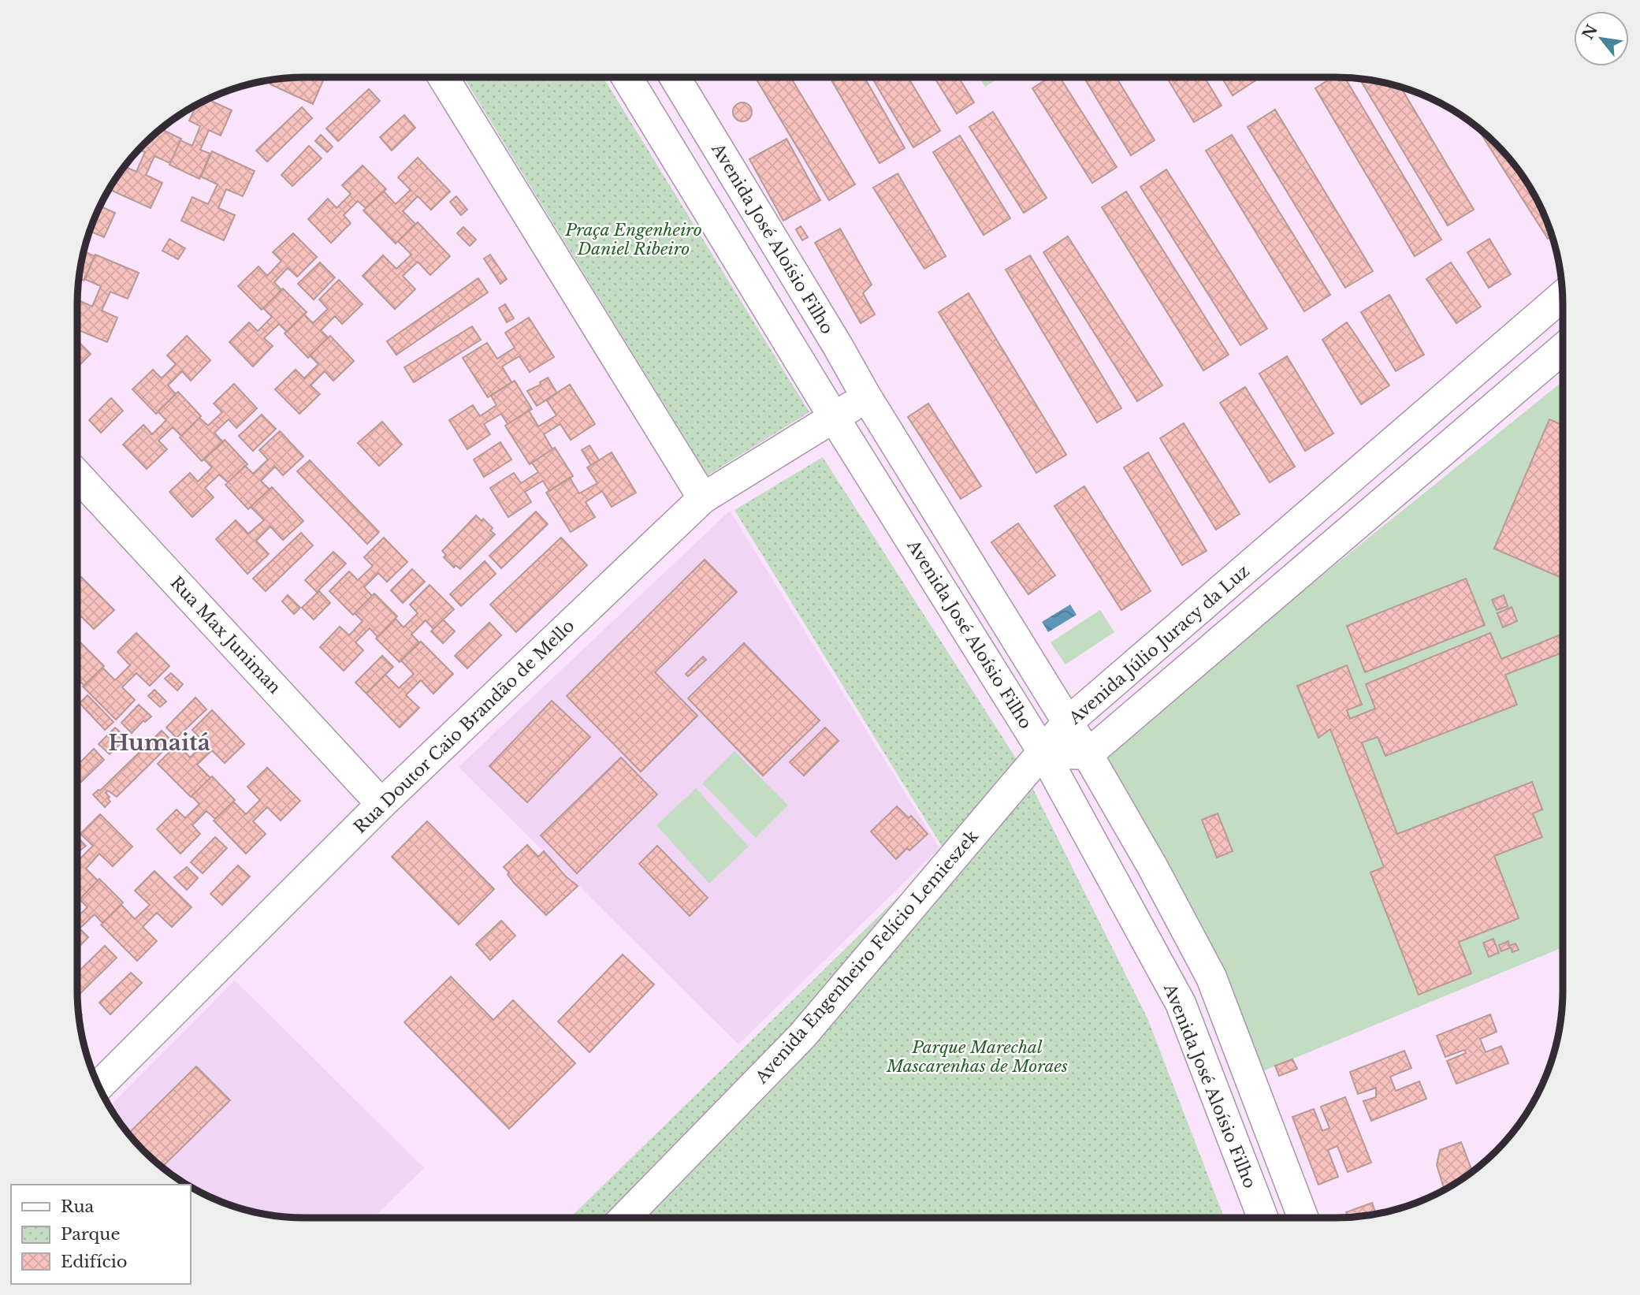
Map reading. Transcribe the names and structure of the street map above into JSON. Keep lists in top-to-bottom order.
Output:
{
  "streets": {
    "street": [
      "Avenida José Aloísio Filho",
      "Rua Max Juniman",
      "Avenida Júlio Juracy da Luz",
      "Rua Doutor Caio Brandão de Mello",
      "Avenida Engenheiro Felício Lemieszek"
    ]
  },
  "crossings": [
    ["Avenida José Aloísio Filho", "Avenida Júlio Juracy da Luz"],
    ["Avenida José Aloísio Filho", "Rua Doutor Caio Brandão de Mello"],
    ["Avenida José Aloísio Filho", "Avenida Engenheiro Felício Lemieszek"],
    ["Rua Max Juniman", "Rua Doutor Caio Brandão de Mello"],
    ["Avenida Júlio Juracy da Luz", "Avenida Engenheiro Felício Lemieszek"]
  ],
  "districts": ["Humaitá"],
  "parks": ["Praça Engenheiro Daniel Ribeiro", "Parque Marechal Mascarenhas de Moraes"],
  "legend": ["Rua", "Parque", "Edifício"],
  "north": "top left"
}
